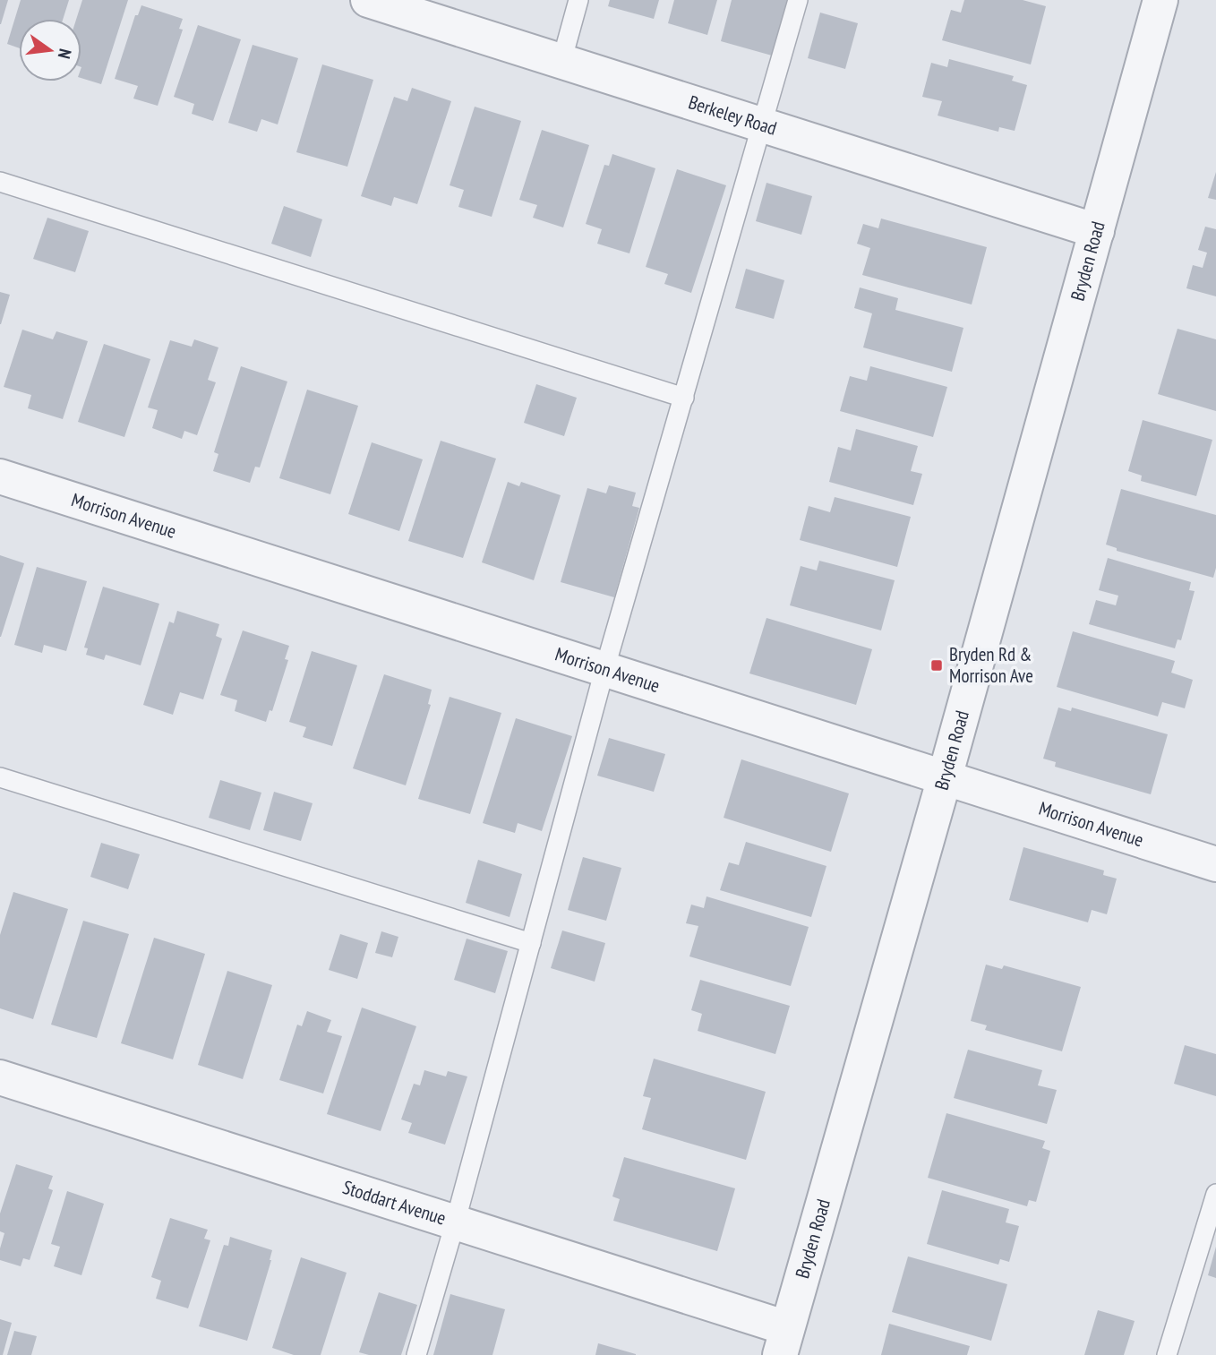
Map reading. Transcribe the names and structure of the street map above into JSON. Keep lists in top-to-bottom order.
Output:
{
  "streets": {
    "street": [
      "Berkeley Road",
      "Bryden Road",
      "Morrison Avenue",
      "Stoddart Avenue"
    ]
  },
  "crossings": [
    ["Berkeley Road", "Bryden Road"],
    ["Bryden Road", "Morrison Avenue"],
    ["Bryden Road", "Stoddart Avenue"]
  ],
  "places": {
    "transit": ["Bryden Rd & Morrison Ave"]
  },
  "north": "right"
}
